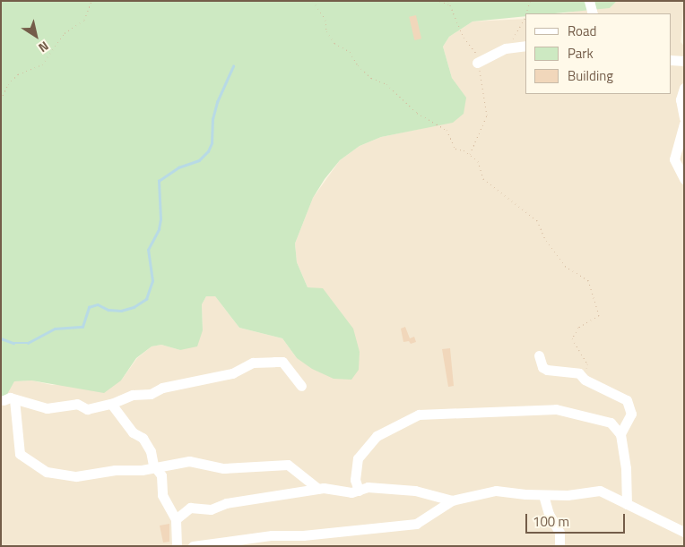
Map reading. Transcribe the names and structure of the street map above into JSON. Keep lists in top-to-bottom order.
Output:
{
  "legend": ["Road", "Park", "Building"],
  "scale_bar": "100 m",
  "north": "bottom right"
}
